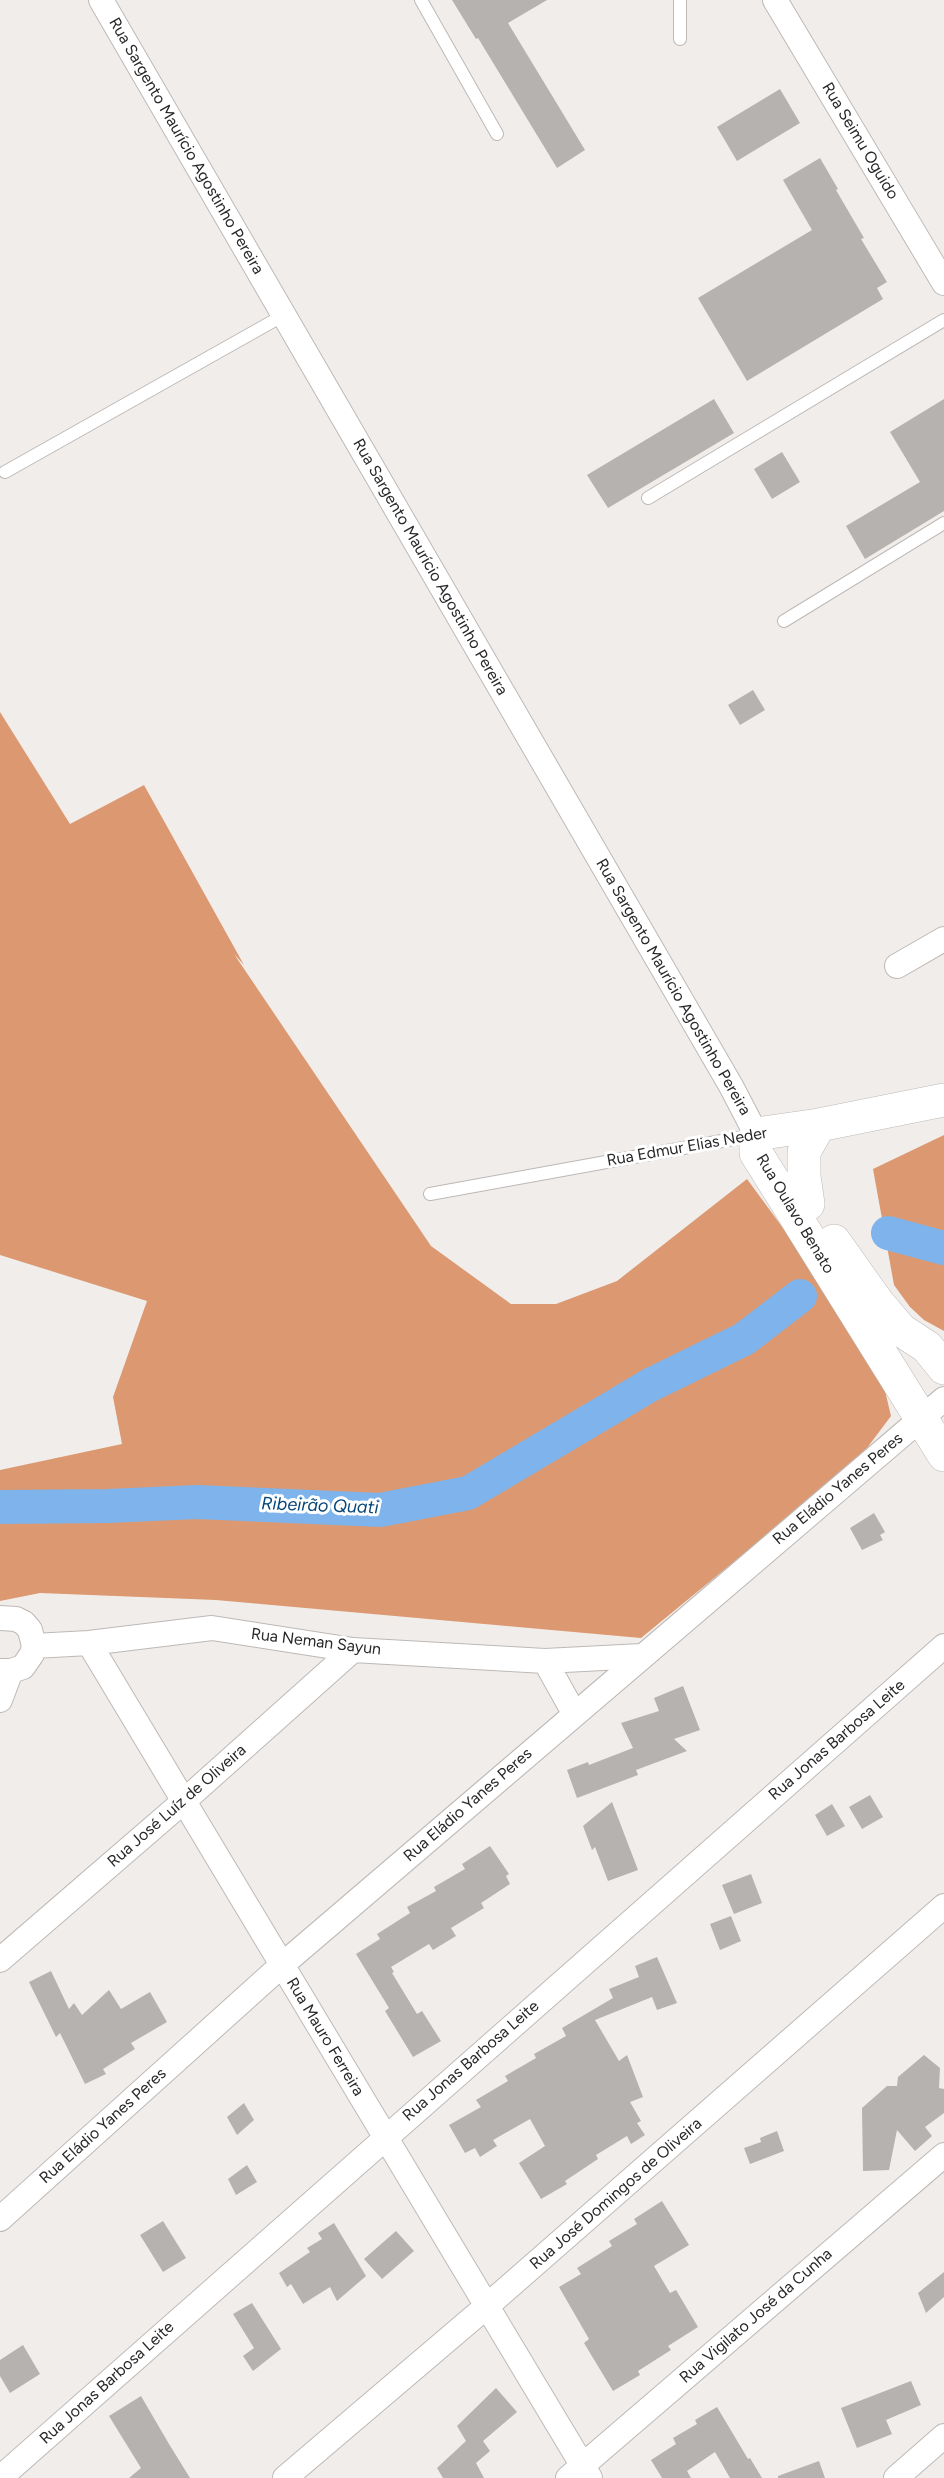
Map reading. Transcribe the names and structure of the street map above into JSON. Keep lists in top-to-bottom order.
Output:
{
  "streets": {
    "street": [
      "Rua Seimu Oguido",
      "Rua Sargento Maurício Agostinho Pereira",
      "Rua Edmur Elias Neder",
      "Rua Oulavo Benato",
      "Rua Eládio Yanes Peres",
      "Rua Neman Sayun",
      "Rua Jonas Barbosa Leite",
      "Rua José Luíz de Oliveira",
      "Rua Mauro Ferreira",
      "Rua José Domingos de Oliveira",
      "Rua Vigilato José da Cunha"
    ]
  },
  "crossings": [
    ["Rua Sargento Maurício Agostinho Pereira", "Rua Edmur Elias Neder"],
    ["Rua Sargento Maurício Agostinho Pereira", "Rua Oulavo Benato"],
    ["Rua Edmur Elias Neder", "Rua Oulavo Benato"],
    ["Rua Oulavo Benato", "Rua Eládio Yanes Peres"],
    ["Rua Eládio Yanes Peres", "Rua Neman Sayun"],
    ["Rua Eládio Yanes Peres", "Rua Mauro Ferreira"],
    ["Rua Neman Sayun", "Rua José Luíz de Oliveira"],
    ["Rua Neman Sayun", "Rua Mauro Ferreira"],
    ["Rua Jonas Barbosa Leite", "Rua Mauro Ferreira"],
    ["Rua José Luíz de Oliveira", "Rua Mauro Ferreira"],
    ["Rua Mauro Ferreira", "Rua José Domingos de Oliveira"],
    ["Rua Mauro Ferreira", "Rua Vigilato José da Cunha"]
  ],
  "water": ["Ribeirão Quati"]
}
